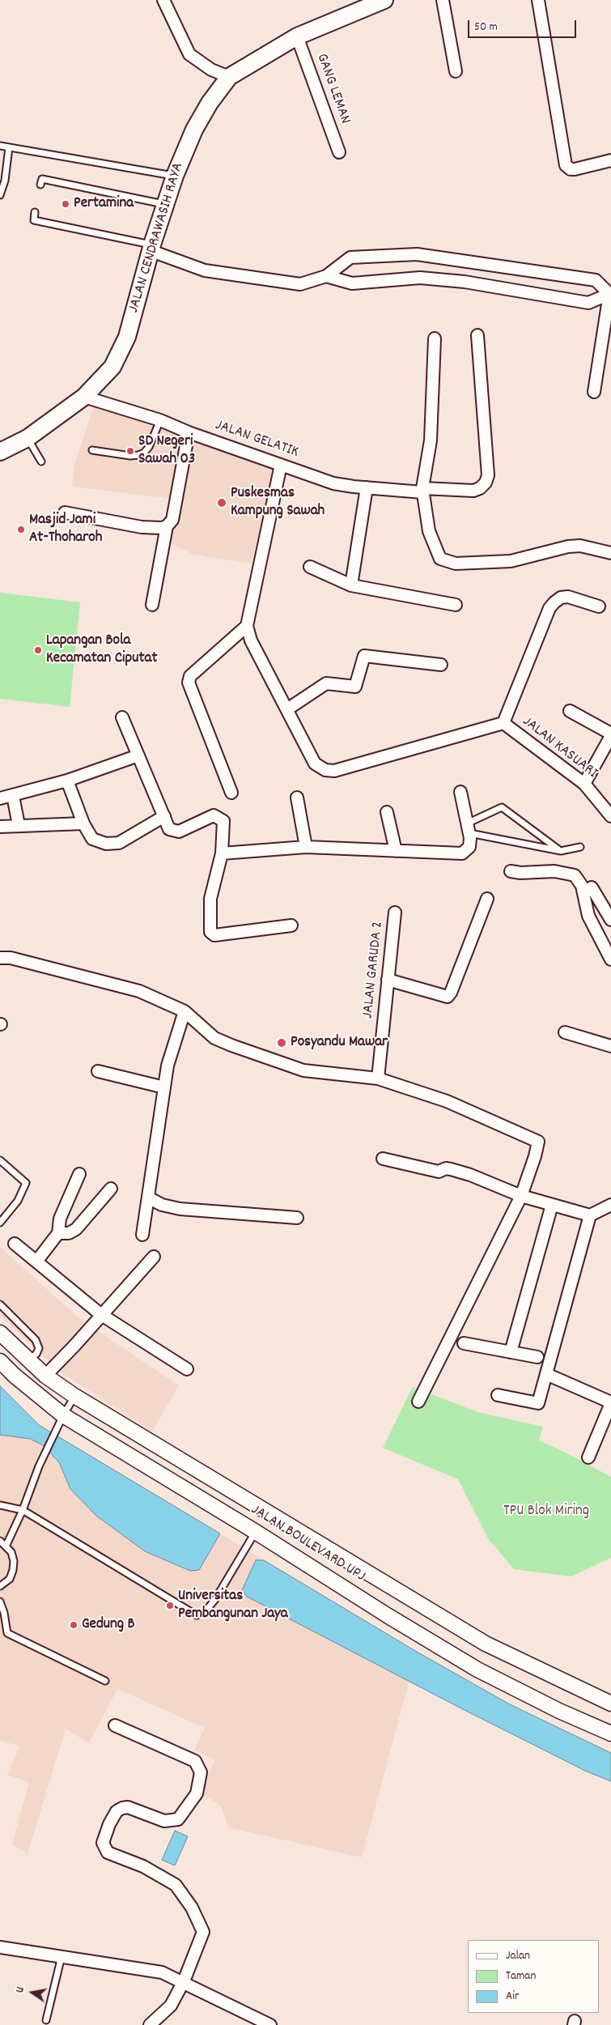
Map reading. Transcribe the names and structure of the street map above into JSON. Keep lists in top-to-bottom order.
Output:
{
  "streets": {
    "main road": ["JALAN CENDRAWASIH RAYA"],
    "street": [
      "GANG LEMAN",
      "JALAN GELATIK",
      "JALAN KASUARI",
      "JALAN GARUDA 2",
      "JALAN BOULEVARD UPJ"
    ]
  },
  "crossings": [
    ["GANG LEMAN", "JALAN CENDRAWASIH RAYA"],
    ["JALAN CENDRAWASIH RAYA", "JALAN GELATIK"]
  ],
  "parks": ["TPU Blok Miring"],
  "places": [
    "Pertamina",
    "SD Negeri Sawah 03",
    "Puskesmas Kampung Sawah",
    "Masjid Jami At-Thoharoh",
    "Lapangan Bola Kecamatan Ciputat",
    "Posyandu Mawar",
    "Universitas Pembangunan Jaya",
    "Gedung B"
  ],
  "legend": ["Jalan", "Taman", "Air"],
  "scale_bar": "50 m",
  "north": "left"
}
